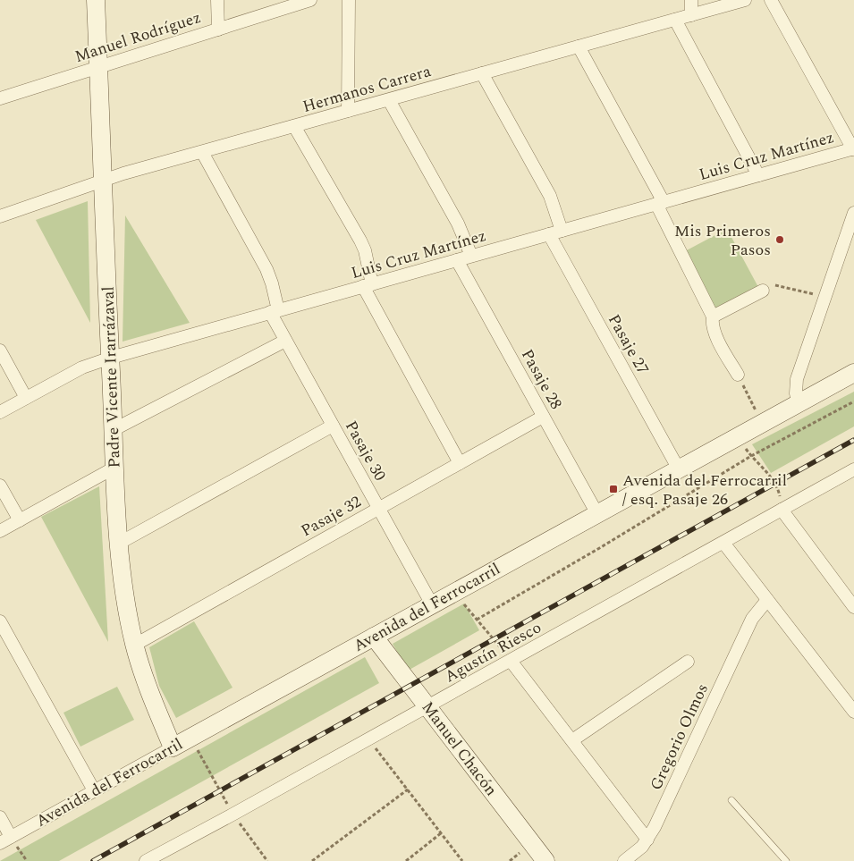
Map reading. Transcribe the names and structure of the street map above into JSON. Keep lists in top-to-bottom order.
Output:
{
  "streets": {
    "street": [
      "Manuel Rodríguez",
      "Hermanos Carrera",
      "Luis Cruz Martínez",
      "Pasaje 27",
      "Padre Vicente Irarrázaval",
      "Pasaje 28",
      "Pasaje 30",
      "Pasaje 32",
      "Avenida del Ferrocarril",
      "Agustín Riesco",
      "Gregorio Olmos",
      "Manuel Chacón"
    ]
  },
  "crossings": [
    ["Manuel Rodríguez", "Padre Vicente Irarrázaval"],
    ["Hermanos Carrera", "Padre Vicente Irarrázaval"],
    ["Hermanos Carrera", "Pasaje 30"],
    ["Luis Cruz Martínez", "Pasaje 27"],
    ["Luis Cruz Martínez", "Padre Vicente Irarrázaval"],
    ["Luis Cruz Martínez", "Pasaje 28"],
    ["Luis Cruz Martínez", "Pasaje 30"],
    ["Pasaje 27", "Avenida del Ferrocarril"],
    ["Padre Vicente Irarrázaval", "Pasaje 32"],
    ["Padre Vicente Irarrázaval", "Avenida del Ferrocarril"],
    ["Pasaje 28", "Pasaje 32"],
    ["Pasaje 28", "Avenida del Ferrocarril"],
    ["Pasaje 30", "Pasaje 32"],
    ["Pasaje 30", "Avenida del Ferrocarril"],
    ["Avenida del Ferrocarril", "Manuel Chacón"],
    ["Agustín Riesco", "Manuel Chacón"]
  ],
  "places": {
    "other": ["Mis Primeros Pasos"],
    "transit": ["Avenida del Ferrocarril / esq. Pasaje 26"]
  }
}
